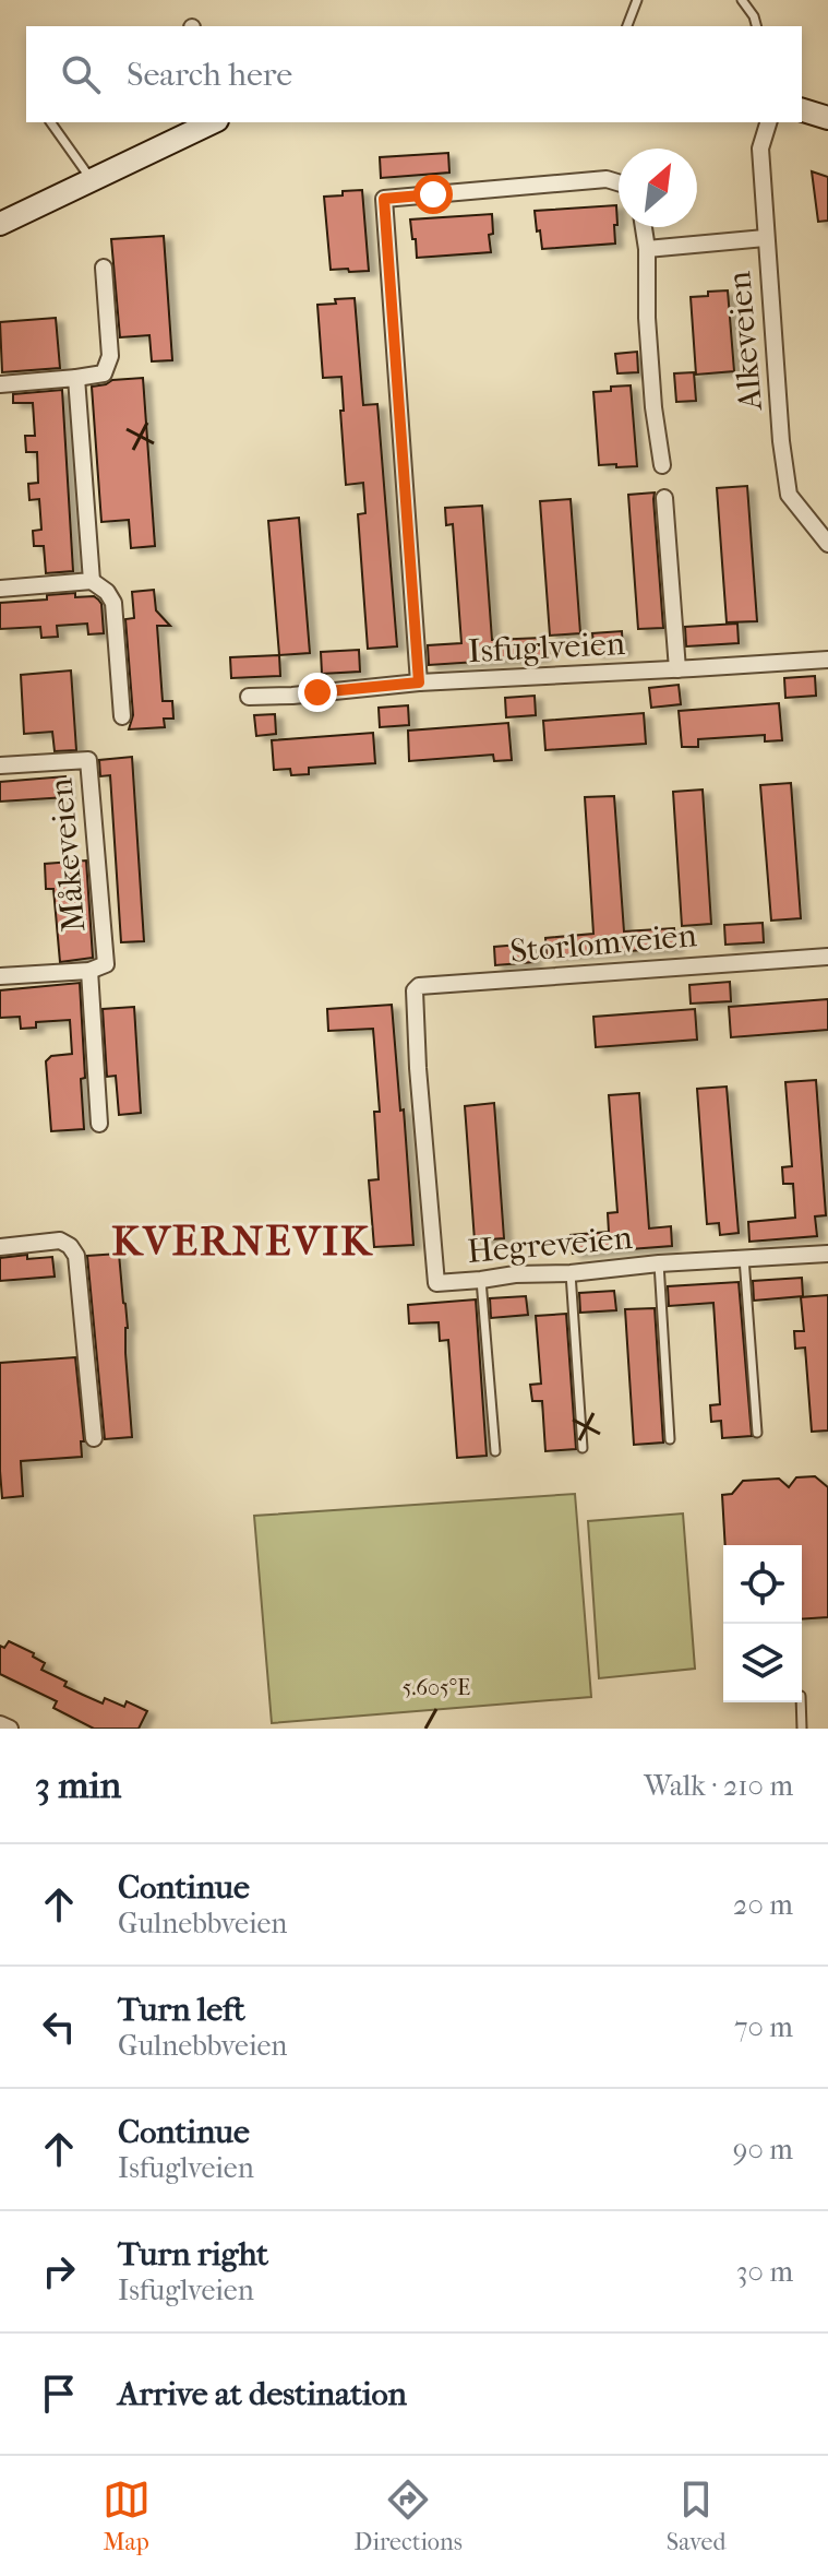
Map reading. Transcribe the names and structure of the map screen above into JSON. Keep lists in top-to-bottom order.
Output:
{
  "streets": {
    "street": [
      "Alkeveien",
      "Isfuglveien",
      "Måkeveien",
      "Storlomveien",
      "Hegreveien"
    ]
  },
  "crossings": [
    ["Storlomveien", "Hegreveien"]
  ],
  "districts": ["KVERNEVIK"],
  "north": "top right",
  "page": {
    "search": "Search here",
    "heading": ["3 min", "Walk · 210 m"],
    "list": [
      ["Continue", "Gulnebbveien", "20 m"],
      ["Turn left", "Gulnebbveien", "70 m"],
      ["Continue", "Isfuglveien", "90 m"],
      ["Turn right", "Isfuglveien", "30 m"],
      "Arrive at destination"
    ],
    "nav": ["Map", "Directions", "Saved"]
  },
  "coordinates": ["5.605°E"]
}
